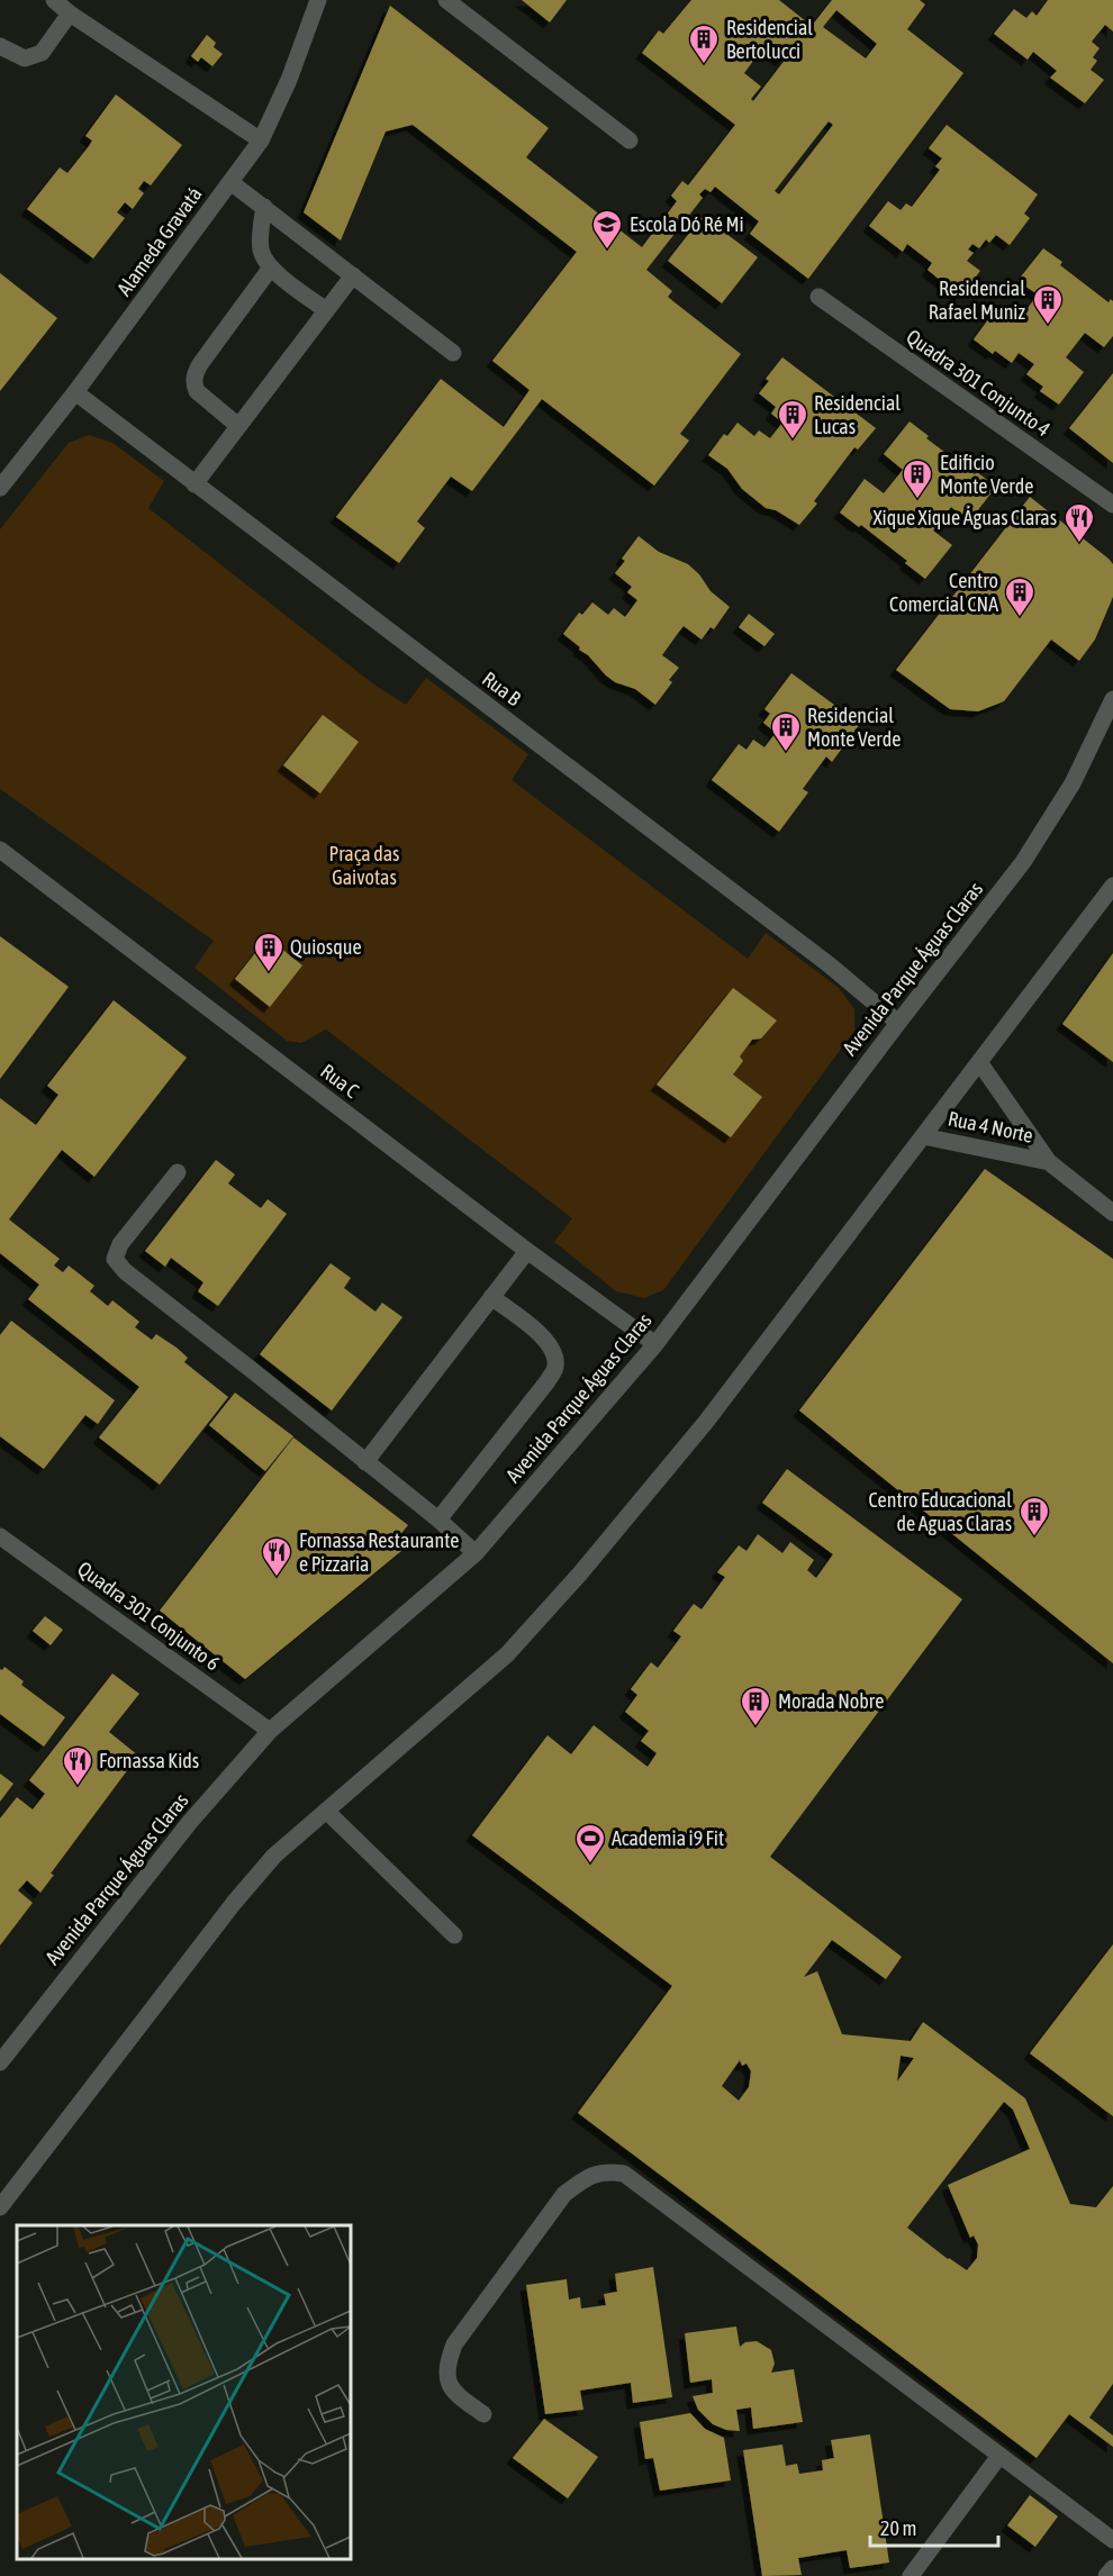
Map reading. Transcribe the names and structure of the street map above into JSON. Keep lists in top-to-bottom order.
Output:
{
  "streets": {
    "street": [
      "Alameda Gravatá",
      "Quadra 301 Conjunto 4",
      "Rua B",
      "Avenida Parque Águas Claras",
      "Rua C",
      "Rua 4 Norte",
      "Quadra 301 Conjunto 6"
    ]
  },
  "crossings": [
    ["Alameda Gravatá", "Rua B"],
    ["Rua B", "Avenida Parque Águas Claras"],
    ["Avenida Parque Águas Claras", "Rua C"],
    ["Avenida Parque Águas Claras", "Quadra 301 Conjunto 6"]
  ],
  "parks": ["Praça das Gaivotas"],
  "places": {
    "building": [
      "Residencial Bertolucci",
      "Residencial Rafael Muniz",
      "Residencial Lucas",
      "Edificio Monte Verde",
      "Centro Comercial CNA",
      "Residencial Monte Verde",
      "Quiosque",
      "Centro Educacional de Aguas Claras",
      "Morada Nobre"
    ],
    "school or university": ["Escola Dó Ré Mi"],
    "restaurant": ["Xique Xique Águas Claras", "Fornassa Restaurante e Pizzaria", "Fornassa Kids"],
    "sports": ["Academia i9 Fit"]
  },
  "scale_bar": "20 m"
}
